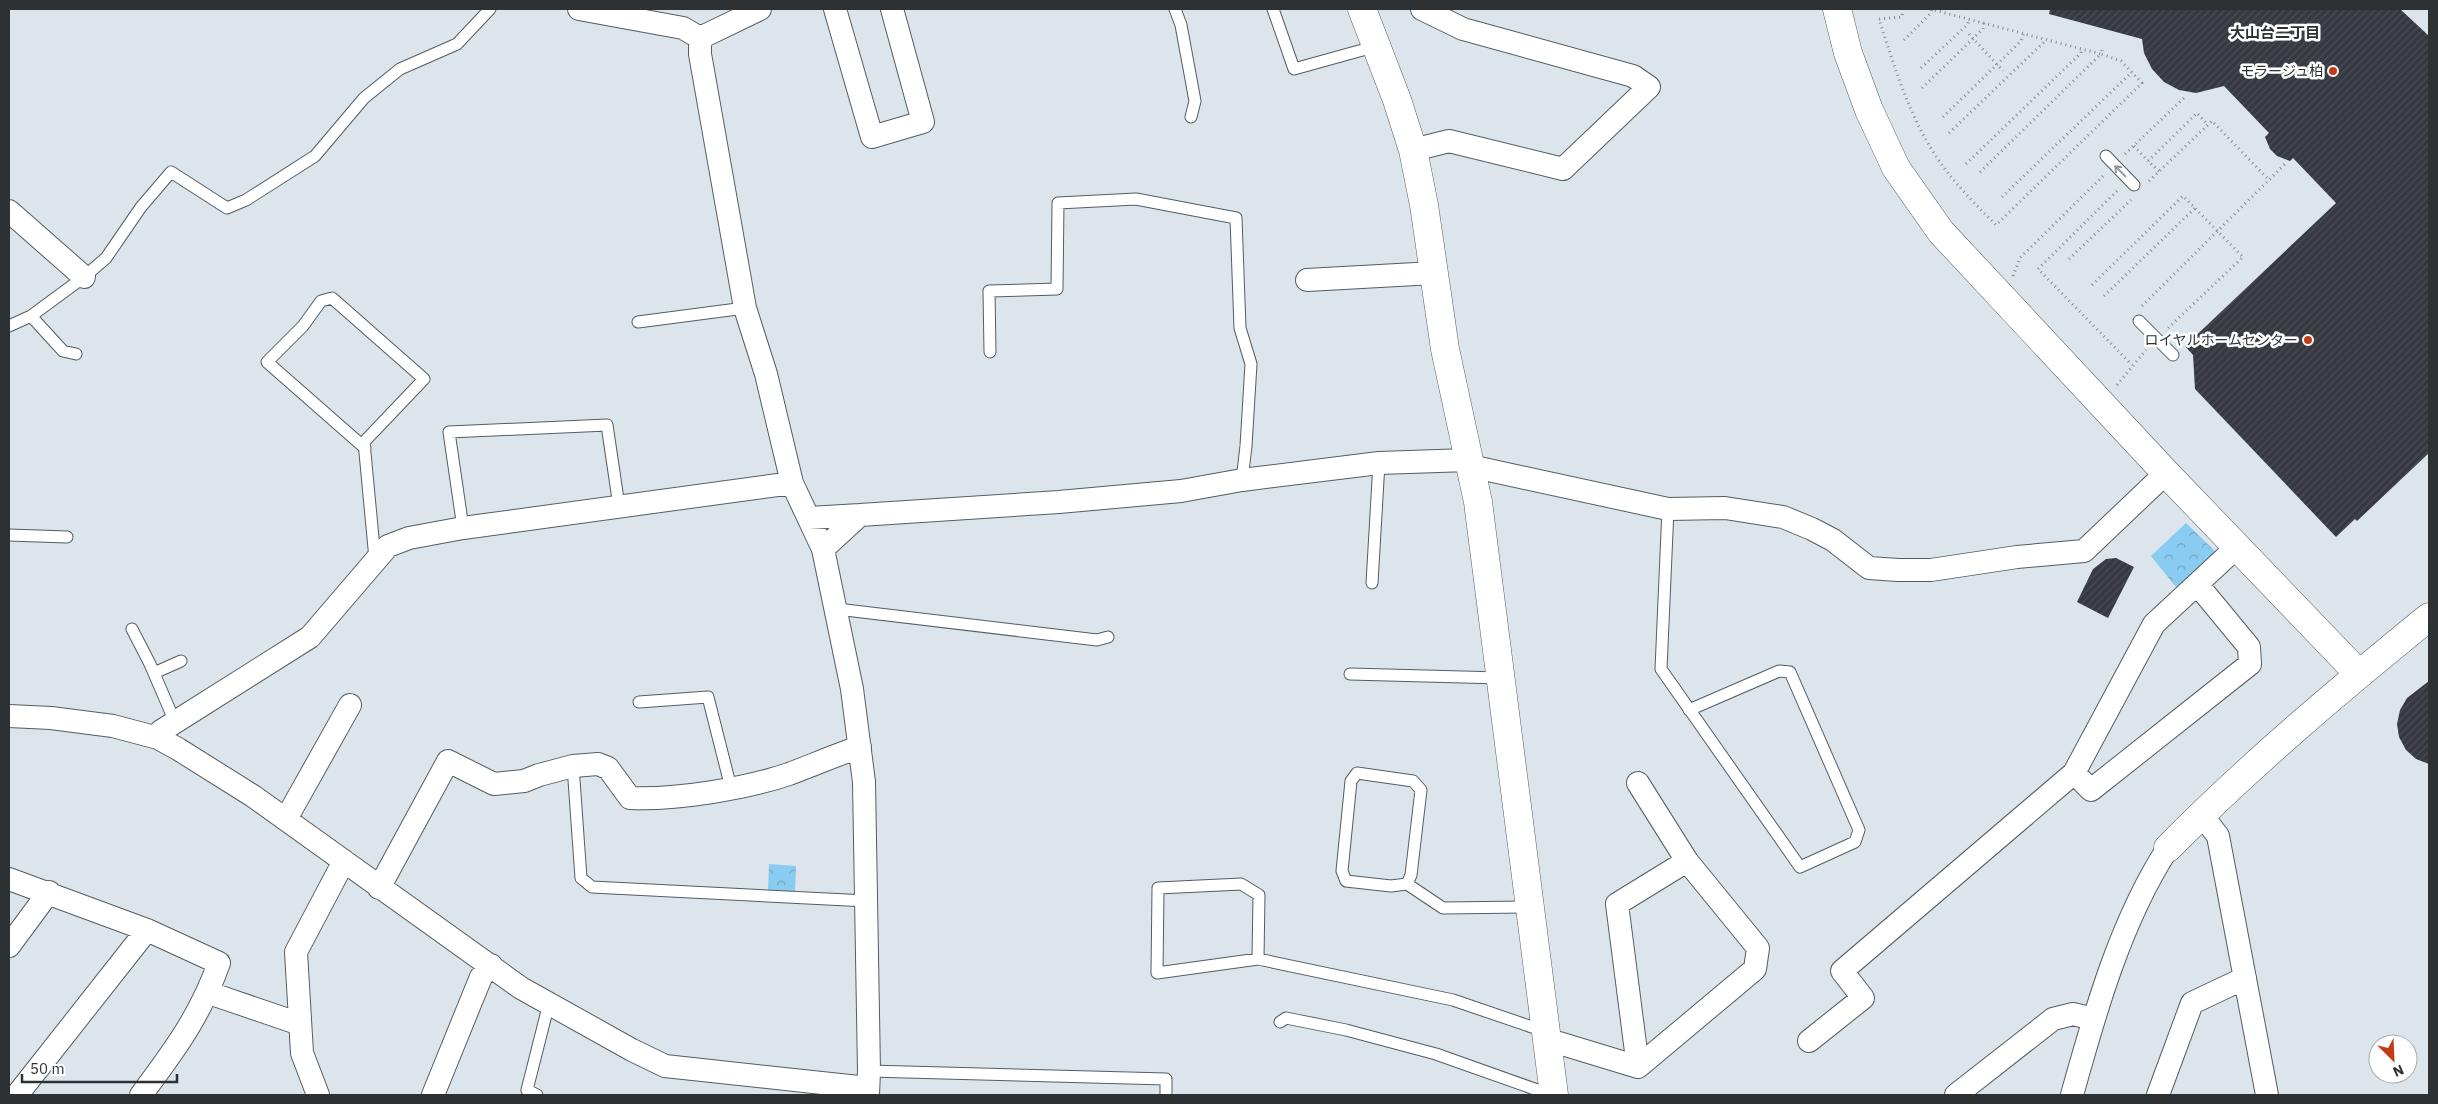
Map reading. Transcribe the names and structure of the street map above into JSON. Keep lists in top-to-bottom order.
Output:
{
  "districts": ["大山台二丁目"],
  "places": ["モラージュ柏", "ロイヤルホームセンター"],
  "scale_bar": "50 m",
  "north": "bottom right"
}
